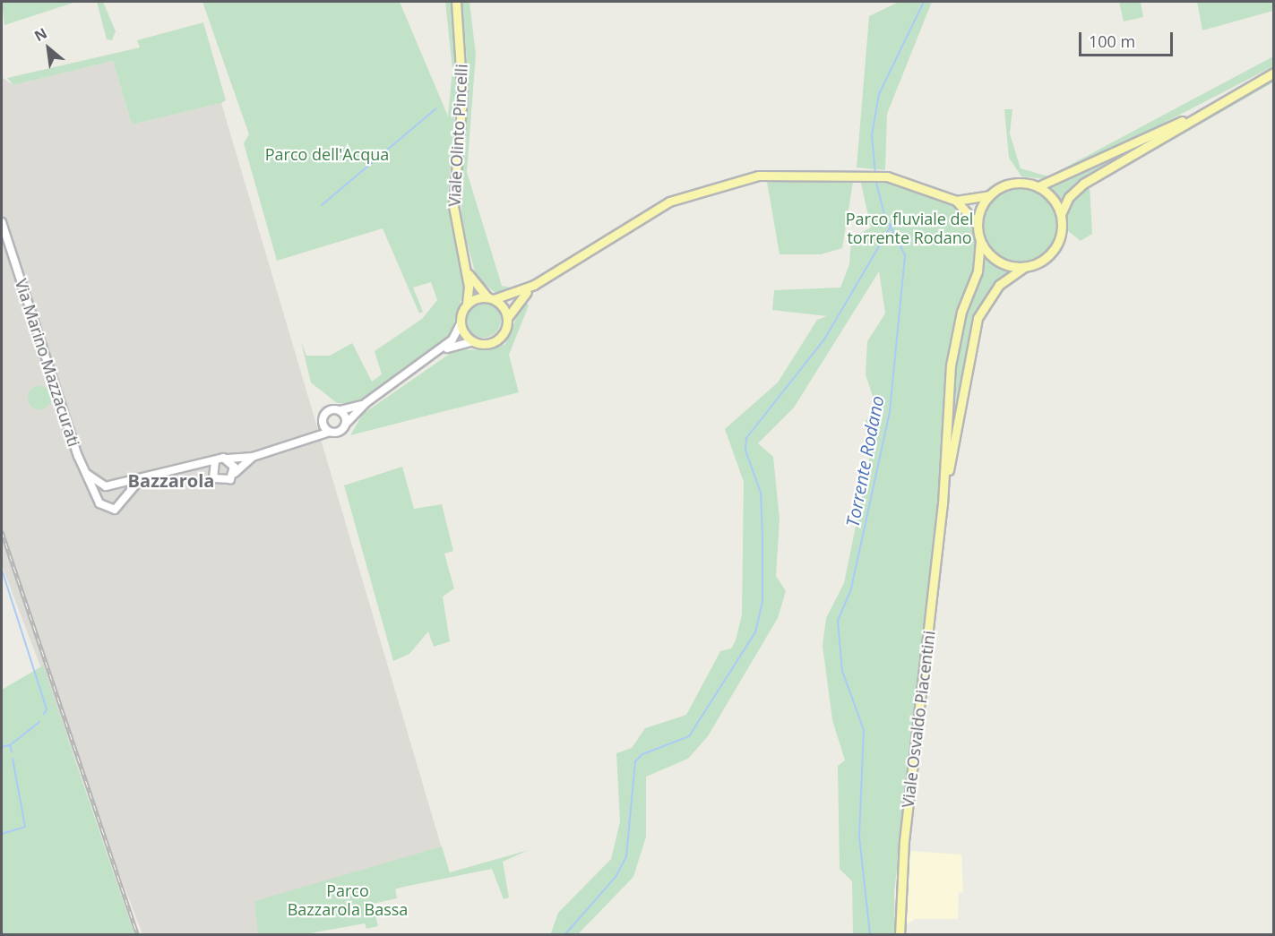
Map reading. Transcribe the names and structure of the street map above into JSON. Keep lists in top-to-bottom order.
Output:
{
  "streets": {
    "main road": ["Viale Olinto Pincelli", "Viale Osvaldo Piacentini"],
    "street": ["Via Marino Mazzacurati"]
  },
  "districts": ["Bazzarola"],
  "water": ["Torrente Rodano"],
  "parks": ["Parco dell'Acqua", "Parco fluviale del torrente Rodano", "Parco Bazzarola Bassa"],
  "scale_bar": "100 m",
  "north": "top left"
}
